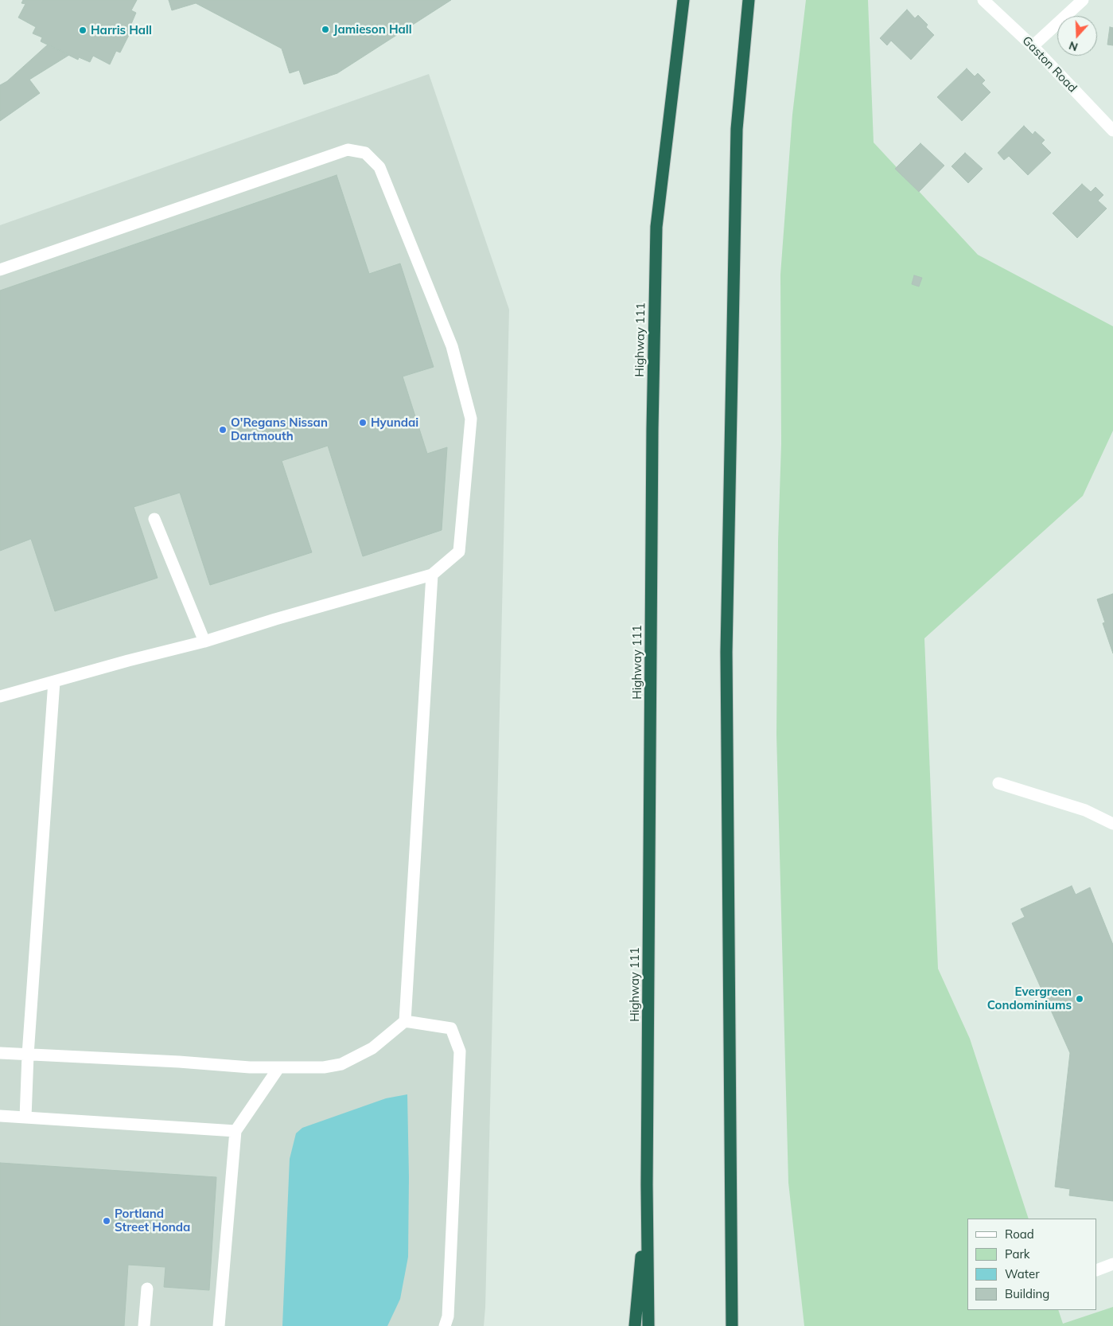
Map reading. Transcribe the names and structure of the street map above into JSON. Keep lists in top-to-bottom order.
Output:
{
  "streets": {
    "highway": ["Highway 111"],
    "street": ["Gaston Road"]
  },
  "places": [
    "Jamieson Hall",
    "Harris Hall",
    "Hyundai",
    "O'Regans Nissan Dartmouth",
    "Evergreen Condominiums",
    "Portland Street Honda"
  ],
  "legend": [
    "Road",
    "Park",
    "Water",
    "Building"
  ],
  "north": "bottom"
}
